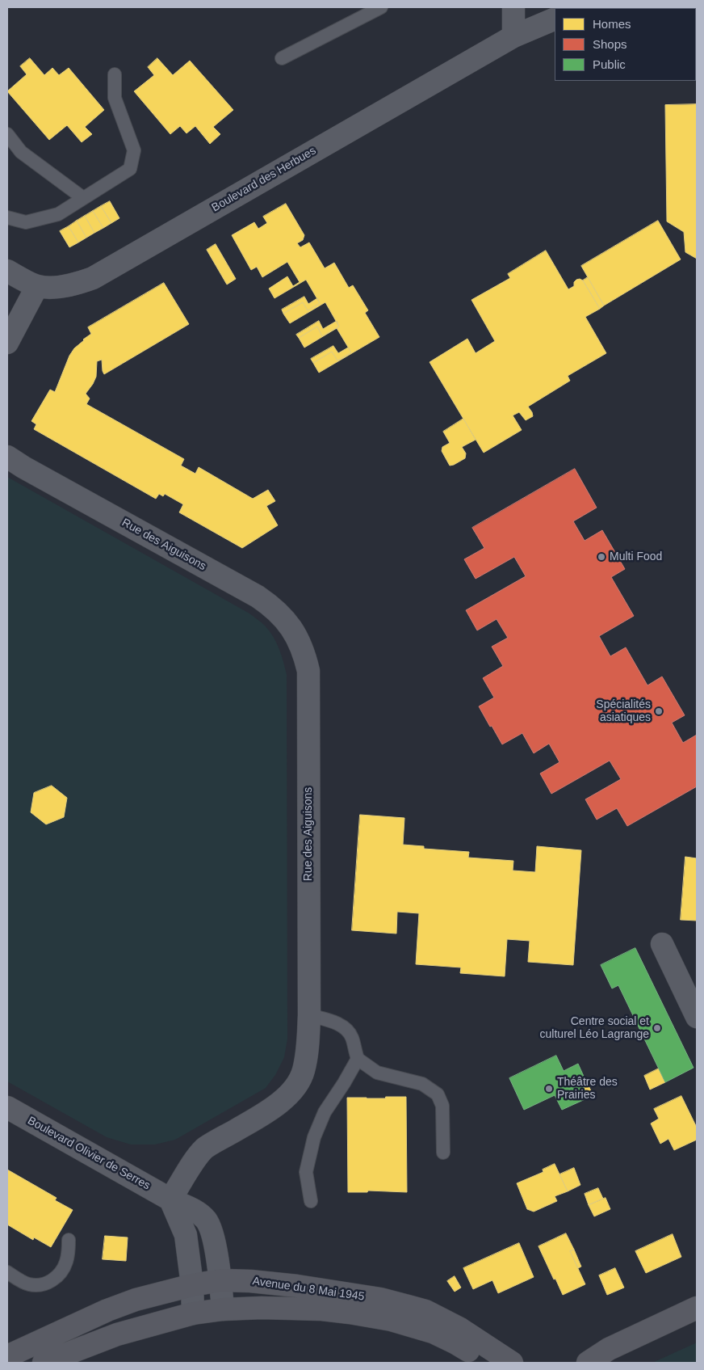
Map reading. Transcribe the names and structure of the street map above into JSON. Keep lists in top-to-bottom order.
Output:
{
  "streets": {
    "main road": ["Avenue du 8 Mai 1945"],
    "street": ["Boulevard des Herbues", "Rue des Aiguisons", "Boulevard Olivier de Serres"]
  },
  "crossings": [
    ["Rue des Aiguisons", "Boulevard Olivier de Serres"],
    ["Boulevard Olivier de Serres", "Avenue du 8 Mai 1945"]
  ],
  "places": [
    "Multi Food",
    "Spécialités asiatiques",
    "Centre social et culturel Léo Lagrange",
    "Théâtre des Prairies"
  ],
  "legend": ["Homes", "Shops", "Public"]
}
